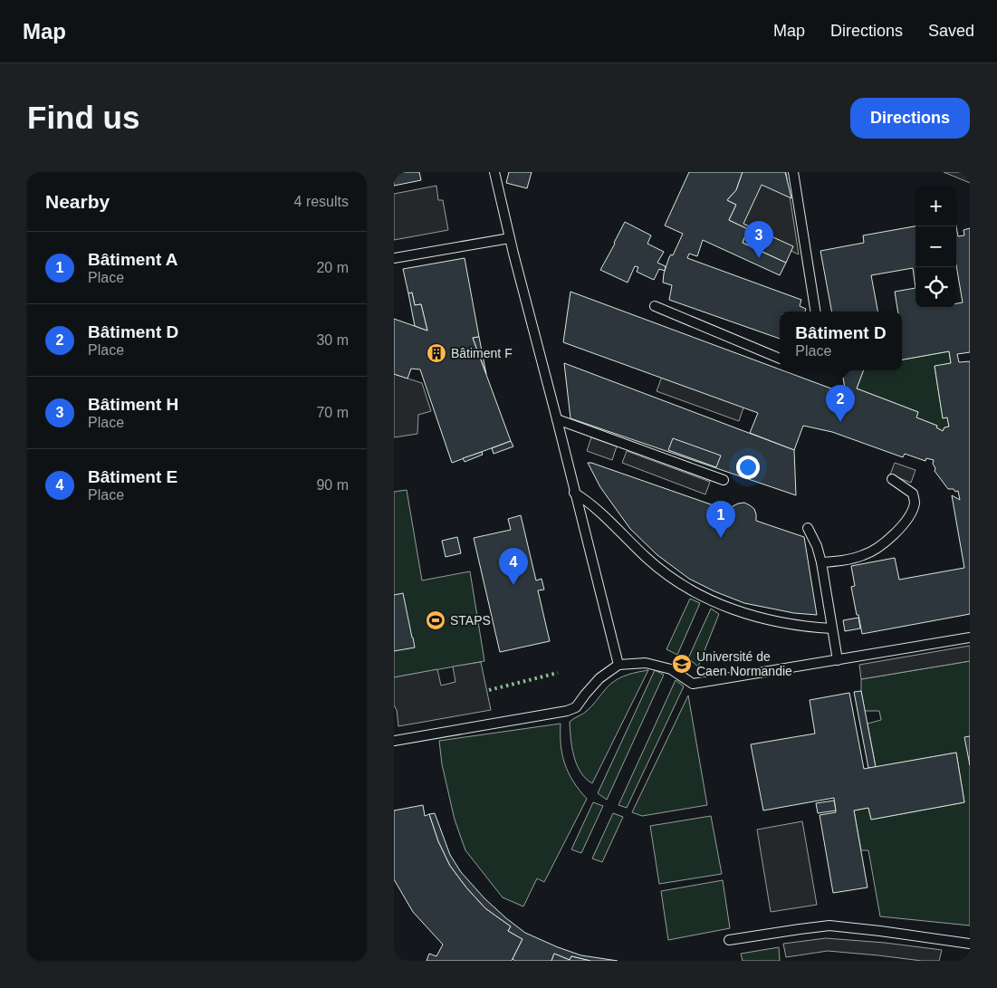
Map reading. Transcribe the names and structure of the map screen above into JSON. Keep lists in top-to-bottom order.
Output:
{
  "places": {
    "building": ["Bâtiment F"],
    "sports": ["STAPS"],
    "school or university": ["Université de Caen Normandie"]
  },
  "page": {
    "header": "Map",
    "nav": ["Map", "Directions", "Saved"],
    "buttons": "Directions",
    "title": "Find us",
    "heading": ["Nearby", "4 results"],
    "map_buttons": ["+", "−"],
    "pins": [
      "3",
      "2",
      "1",
      "4"
    ],
    "list": [
      {
        "mark": "1",
        "name": "Bâtiment A",
        "note": "Place",
        "value": "20 m"
      },
      {
        "mark": "2",
        "name": "Bâtiment D",
        "note": "Place",
        "value": "30 m"
      },
      {
        "mark": "3",
        "name": "Bâtiment H",
        "note": "Place",
        "value": "70 m"
      },
      {
        "mark": "4",
        "name": "Bâtiment E",
        "note": "Place",
        "value": "90 m"
      }
    ],
    "popup": ["Bâtiment D", "Place"]
  }
}
